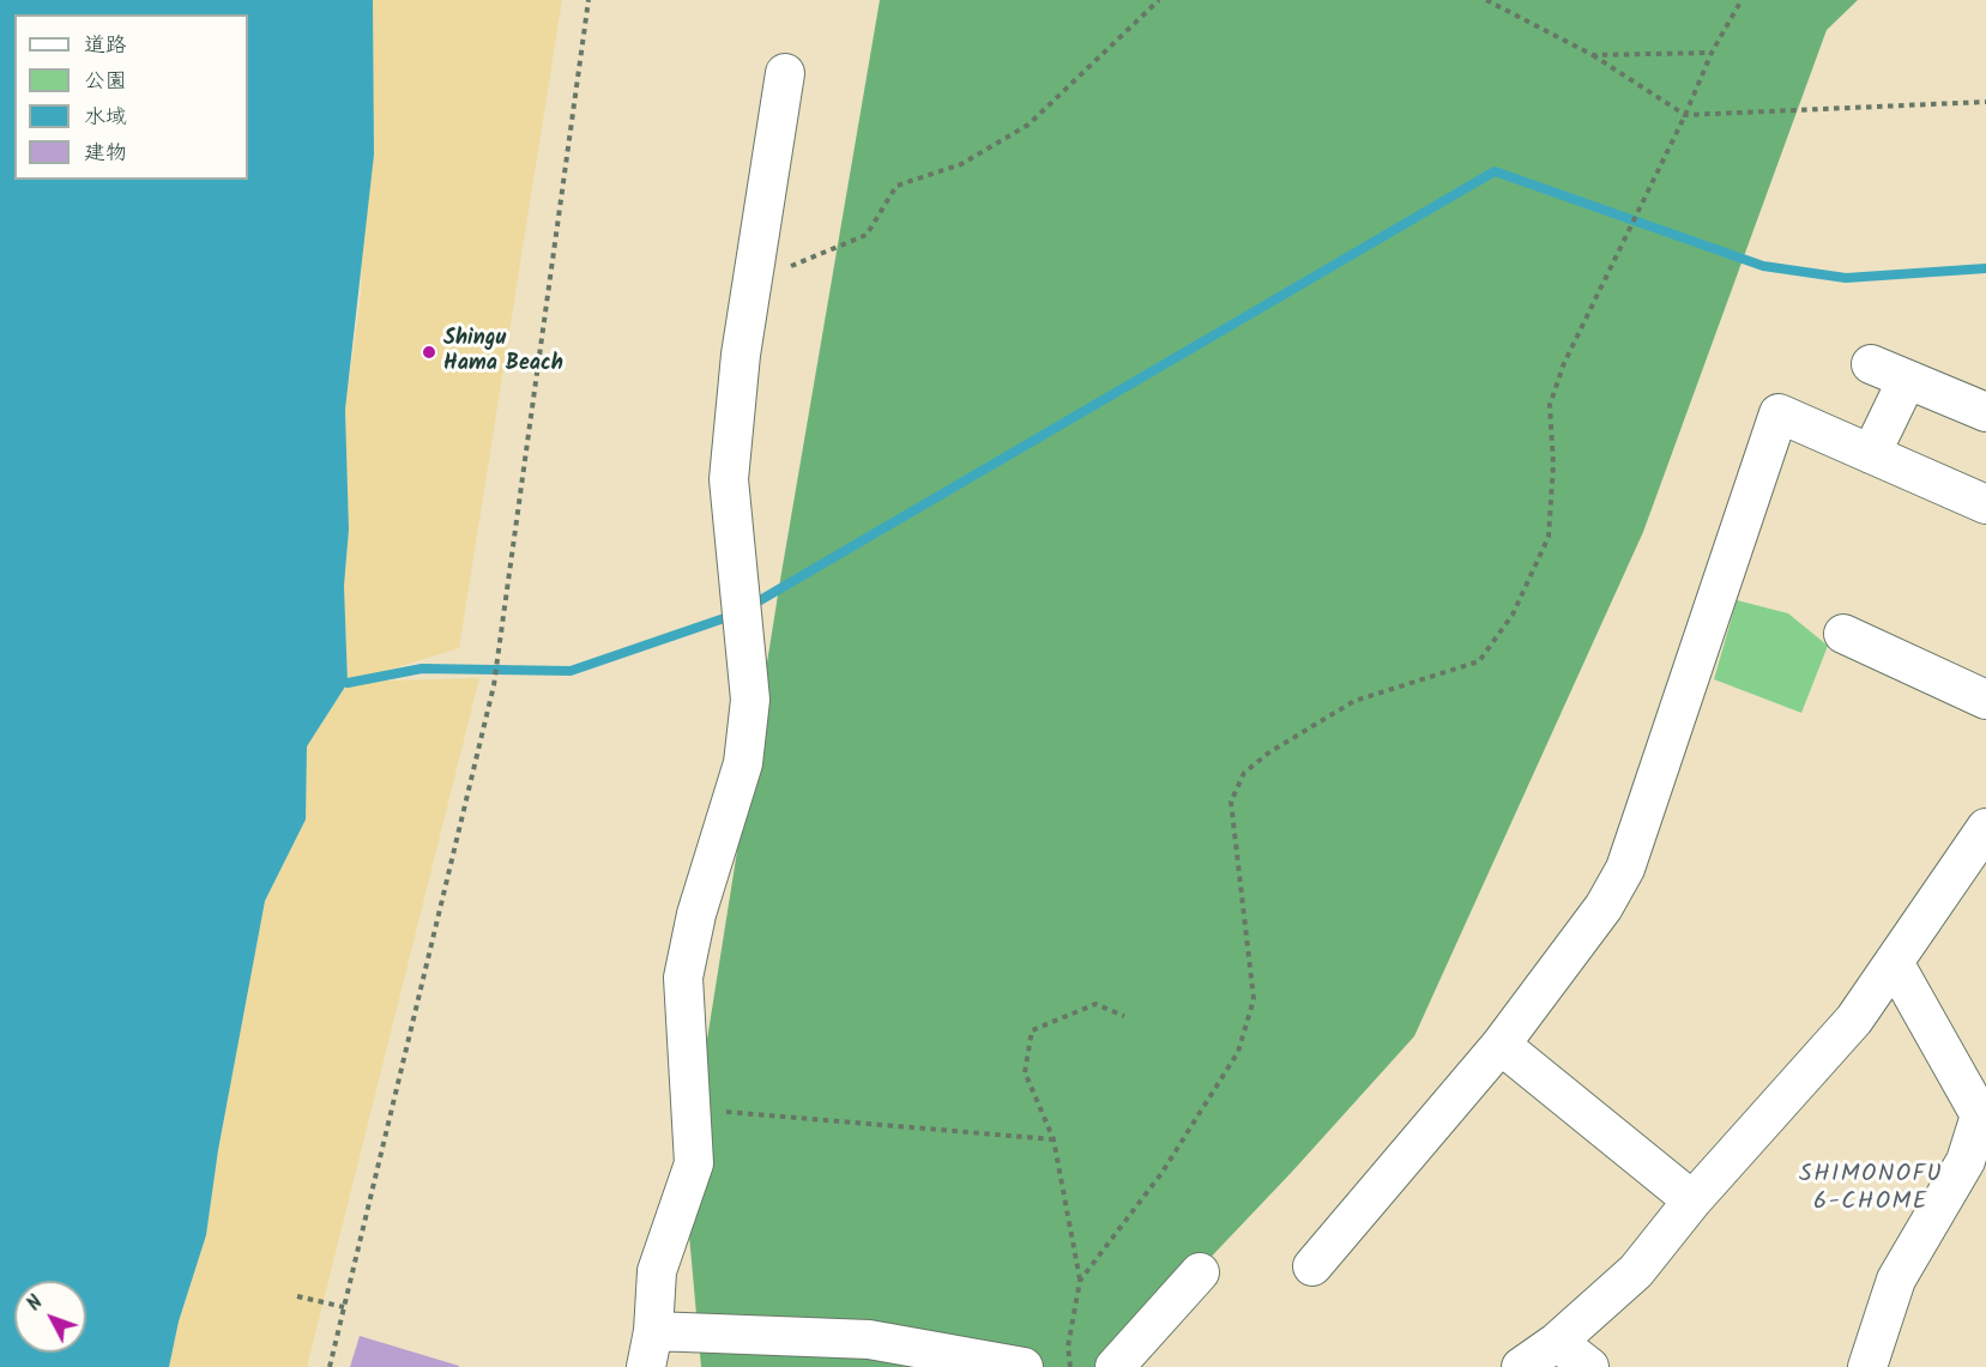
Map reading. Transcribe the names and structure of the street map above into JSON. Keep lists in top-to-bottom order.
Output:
{
  "districts": ["SHIMONOFU 6-CHOME"],
  "places": ["Shingu Hama Beach"],
  "legend": [
    "道路",
    "公園",
    "水域",
    "建物"
  ],
  "north": "top left"
}
